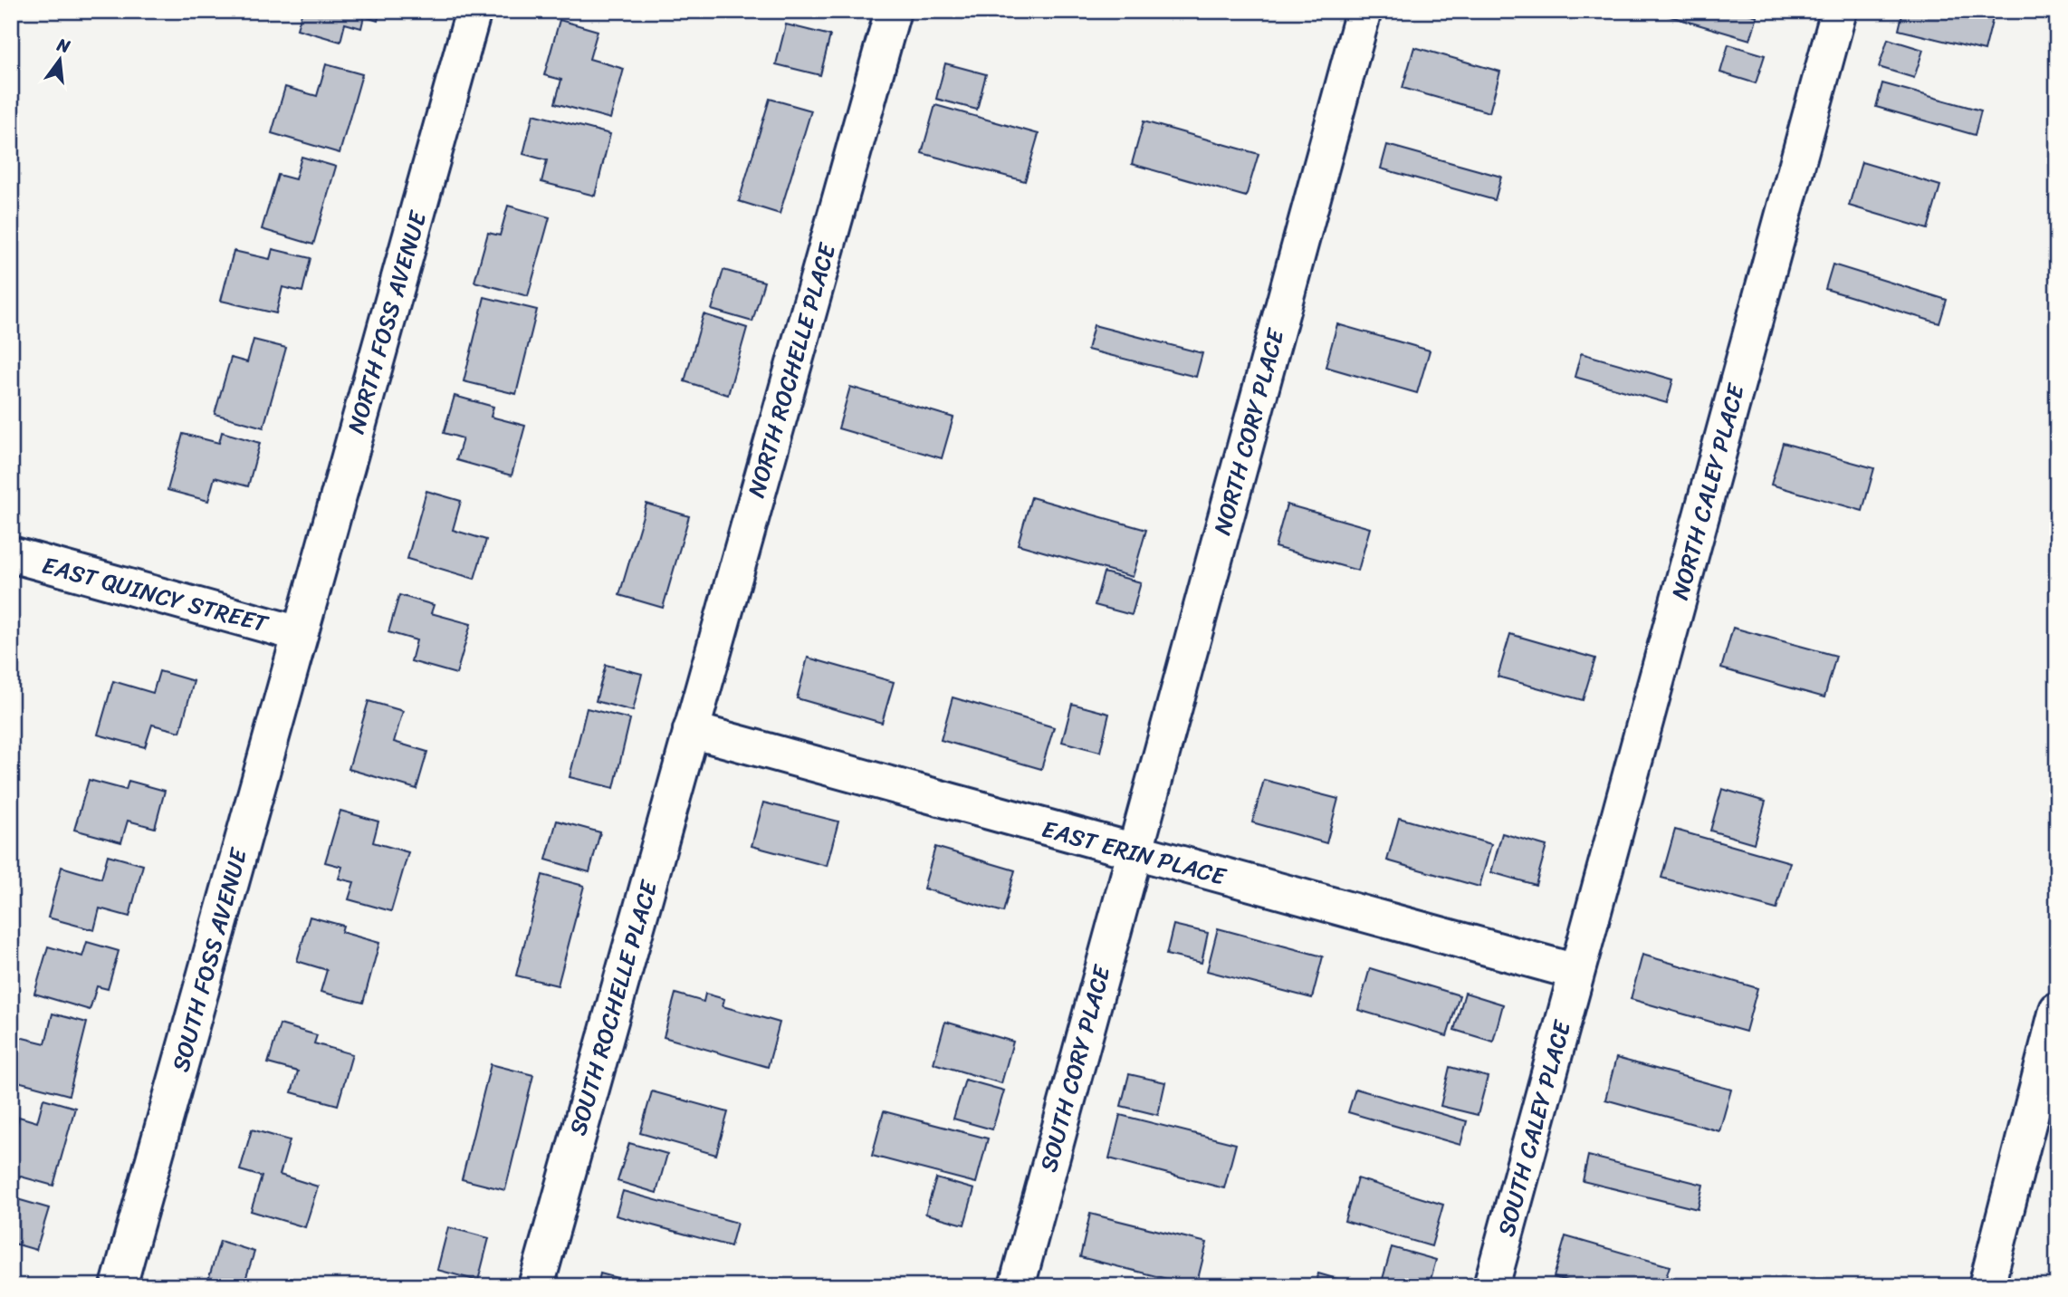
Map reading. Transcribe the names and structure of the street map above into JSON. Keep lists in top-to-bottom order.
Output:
{
  "streets": {
    "street": [
      "NORTH FOSS AVENUE",
      "NORTH ROCHELLE PLACE",
      "NORTH CORY PLACE",
      "NORTH CALEY PLACE",
      "EAST QUINCY STREET",
      "EAST ERIN PLACE",
      "SOUTH FOSS AVENUE",
      "SOUTH ROCHELLE PLACE",
      "SOUTH CORY PLACE",
      "SOUTH CALEY PLACE"
    ]
  },
  "crossings": [
    ["NORTH FOSS AVENUE", "EAST QUINCY STREET"],
    ["NORTH FOSS AVENUE", "SOUTH FOSS AVENUE"],
    ["NORTH ROCHELLE PLACE", "EAST ERIN PLACE"],
    ["NORTH ROCHELLE PLACE", "SOUTH ROCHELLE PLACE"],
    ["NORTH CORY PLACE", "EAST ERIN PLACE"],
    ["NORTH CORY PLACE", "SOUTH CORY PLACE"],
    ["NORTH CALEY PLACE", "EAST ERIN PLACE"],
    ["NORTH CALEY PLACE", "SOUTH CALEY PLACE"],
    ["EAST QUINCY STREET", "SOUTH FOSS AVENUE"],
    ["EAST ERIN PLACE", "SOUTH ROCHELLE PLACE"],
    ["EAST ERIN PLACE", "SOUTH CORY PLACE"],
    ["EAST ERIN PLACE", "SOUTH CALEY PLACE"]
  ],
  "north": "top"
}
